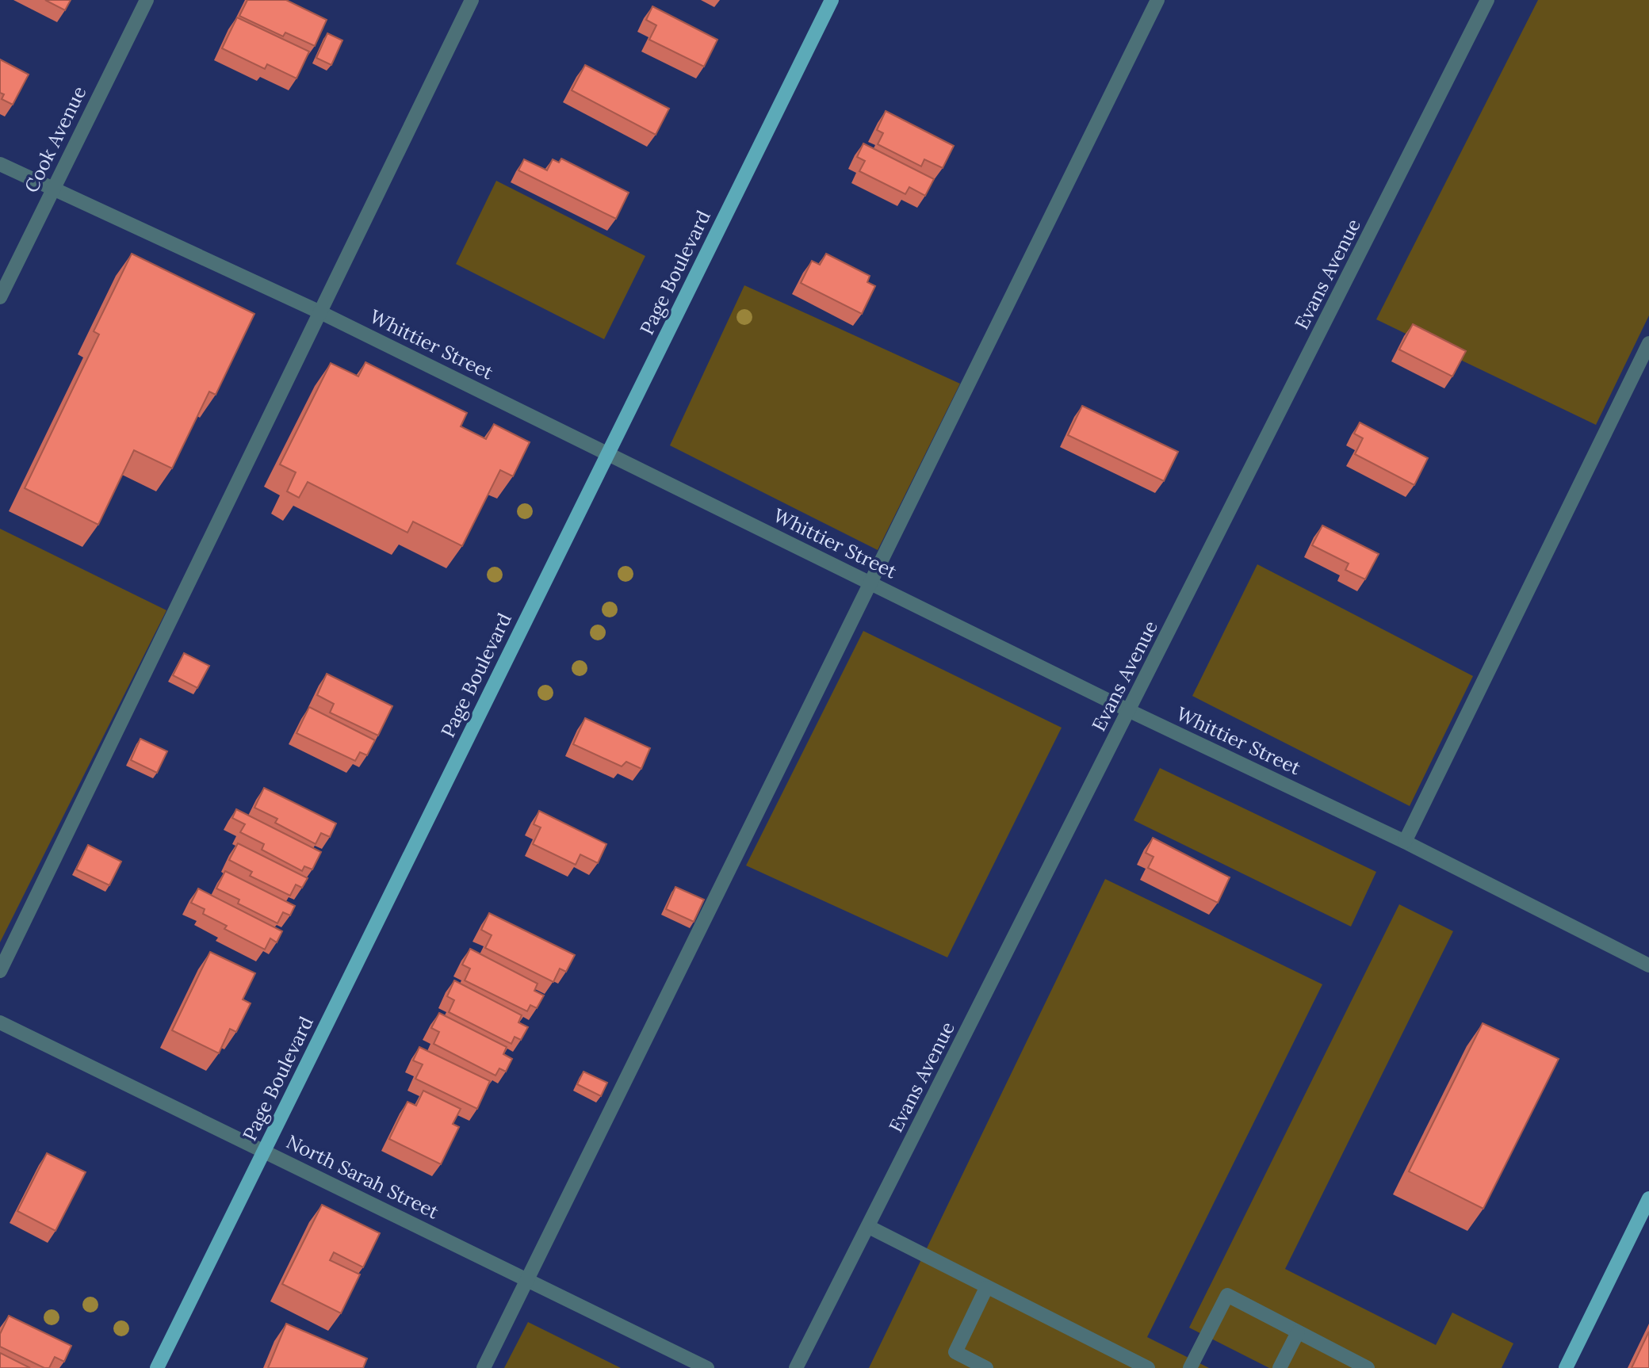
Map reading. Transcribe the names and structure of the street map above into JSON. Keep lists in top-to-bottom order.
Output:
{
  "streets": {
    "main road": ["Page Boulevard"],
    "street": [
      "Cook Avenue",
      "Evans Avenue",
      "Whittier Street",
      "North Sarah Street"
    ]
  },
  "crossings": [
    ["Cook Avenue", "Whittier Street"],
    ["Page Boulevard", "Whittier Street"],
    ["Page Boulevard", "North Sarah Street"],
    ["Evans Avenue", "Whittier Street"]
  ]
}
